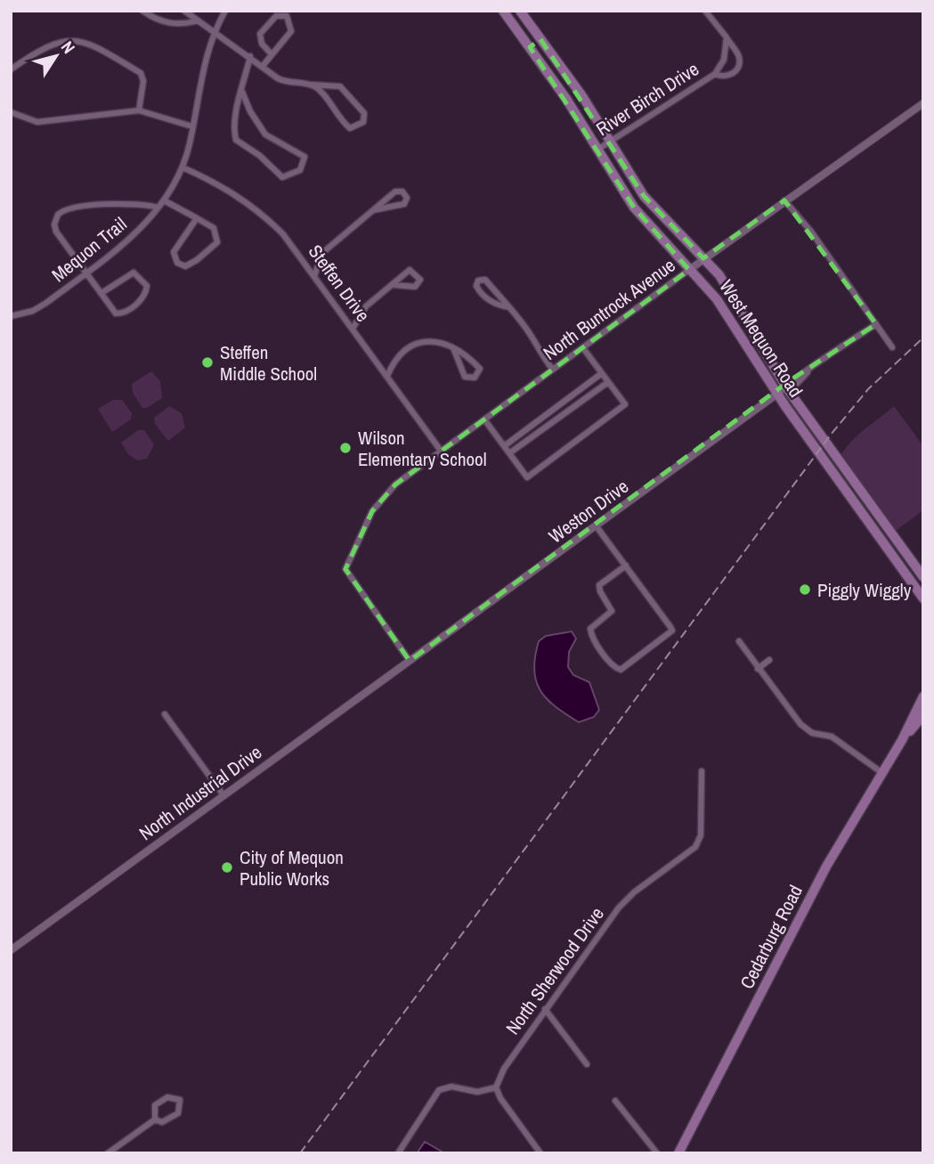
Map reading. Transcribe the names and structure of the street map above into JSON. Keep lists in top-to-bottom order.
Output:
{
  "streets": {
    "main road": ["West Mequon Road", "Cedarburg Road"],
    "street": [
      "River Birch Drive",
      "Mequon Trail",
      "Steffen Drive",
      "North Buntrock Avenue",
      "Weston Drive",
      "North Industrial Drive",
      "North Sherwood Drive"
    ]
  },
  "crossings": [
    ["River Birch Drive", "West Mequon Road"],
    ["Mequon Trail", "Steffen Drive"],
    ["Steffen Drive", "North Buntrock Avenue"],
    ["North Buntrock Avenue", "West Mequon Road"],
    ["North Buntrock Avenue", "Weston Drive"],
    ["North Buntrock Avenue", "North Industrial Drive"],
    ["West Mequon Road", "Weston Drive"],
    ["Weston Drive", "North Industrial Drive"]
  ],
  "places": [
    "Steffen Middle School",
    "Wilson Elementary School",
    "Piggly Wiggly",
    "City of Mequon Public Works"
  ],
  "north": "top right"
}
